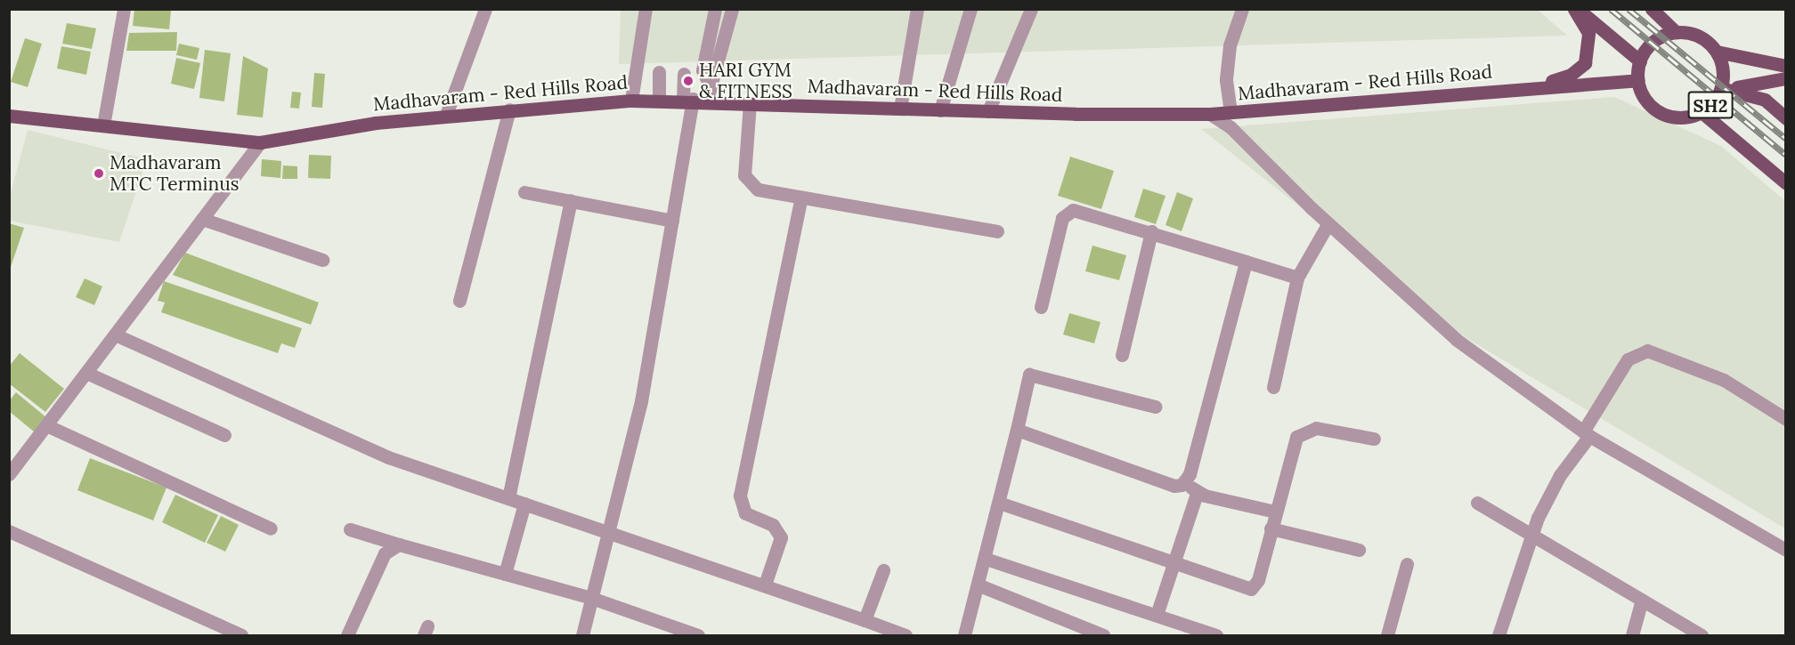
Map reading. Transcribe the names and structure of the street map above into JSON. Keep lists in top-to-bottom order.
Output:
{
  "streets": {
    "main road": ["Madhavaram - Red Hills Road", "SH2"]
  },
  "crossings": [
    ["Madhavaram - Red Hills Road", "SH2"]
  ],
  "places": ["HARI GYM & FITNESS", "Madhavaram MTC Terminus"]
}
